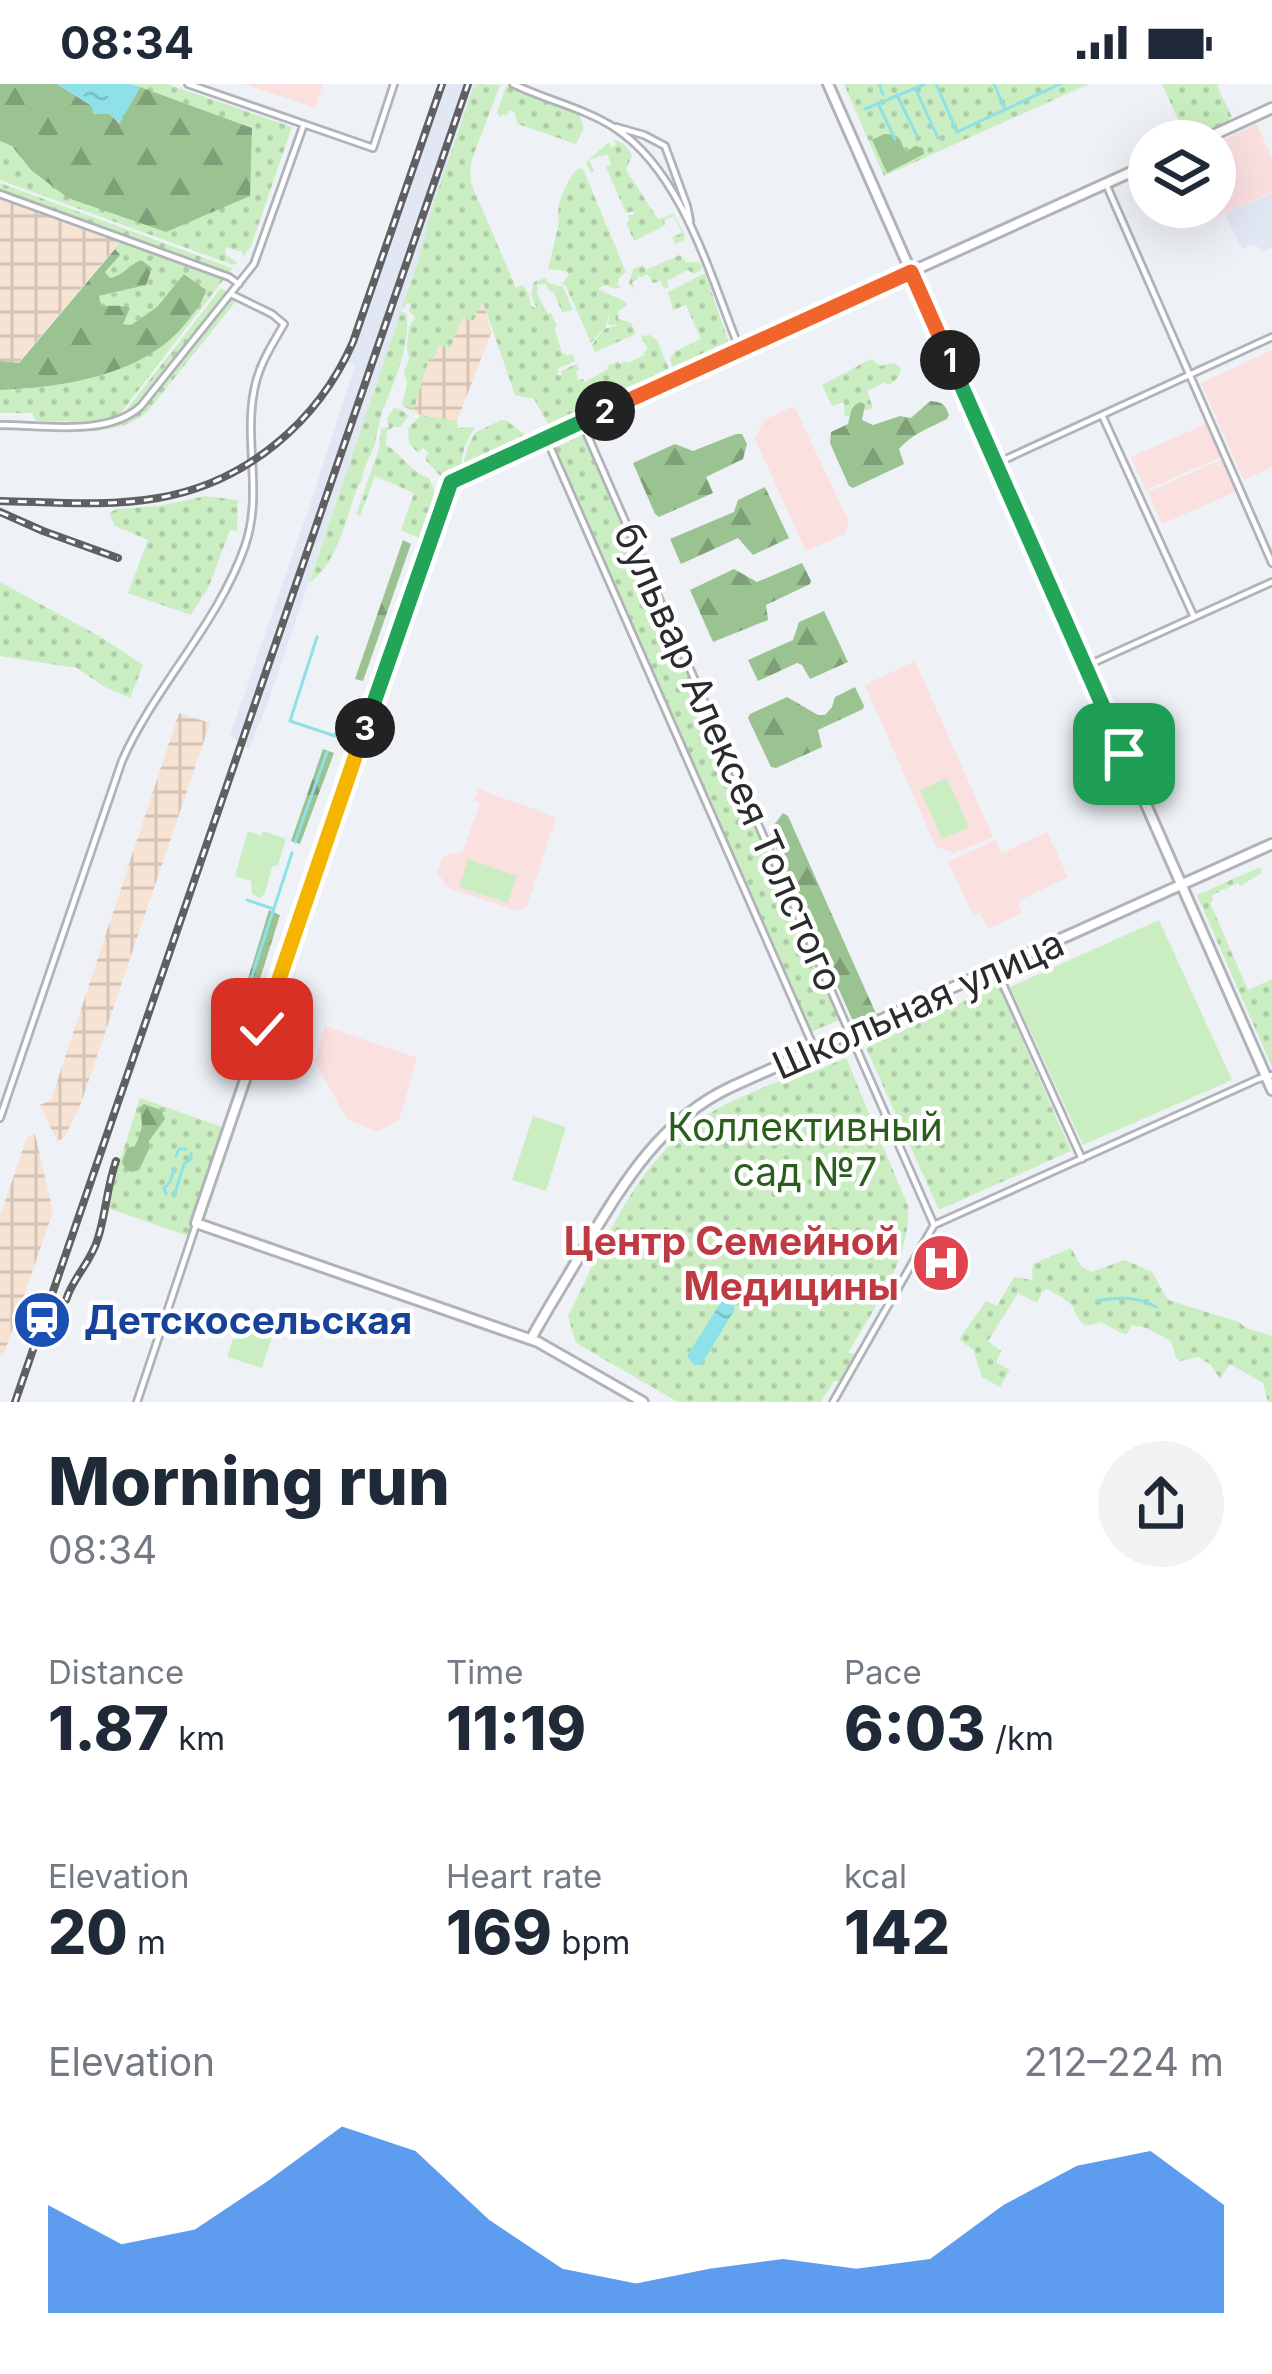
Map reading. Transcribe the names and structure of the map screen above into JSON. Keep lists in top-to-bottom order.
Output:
{
  "streets": {
    "street": ["бульвар Алексея Толстого", "Школьная улица"]
  },
  "crossings": [
    ["бульвар Алексея Толстого", "Школьная улица"]
  ],
  "parks": ["Коллективный сад №7"],
  "places": {
    "hospital": ["Центр Семейной Медицины"],
    "station": ["Детскосельская"]
  },
  "page": {
    "status": "08:34",
    "pins": ["1", "2", "3"],
    "heading": ["Morning run", "08:34"],
    "stats": [
      ["Distance", "1.87 km"],
      ["Time", "11:19"],
      ["Pace", "6:03 /km"],
      ["Elevation", "20 m"],
      ["Heart rate", "169 bpm"],
      ["kcal", "142"]
    ],
    "chart": ["Elevation", "212–224 m"]
  }
}
